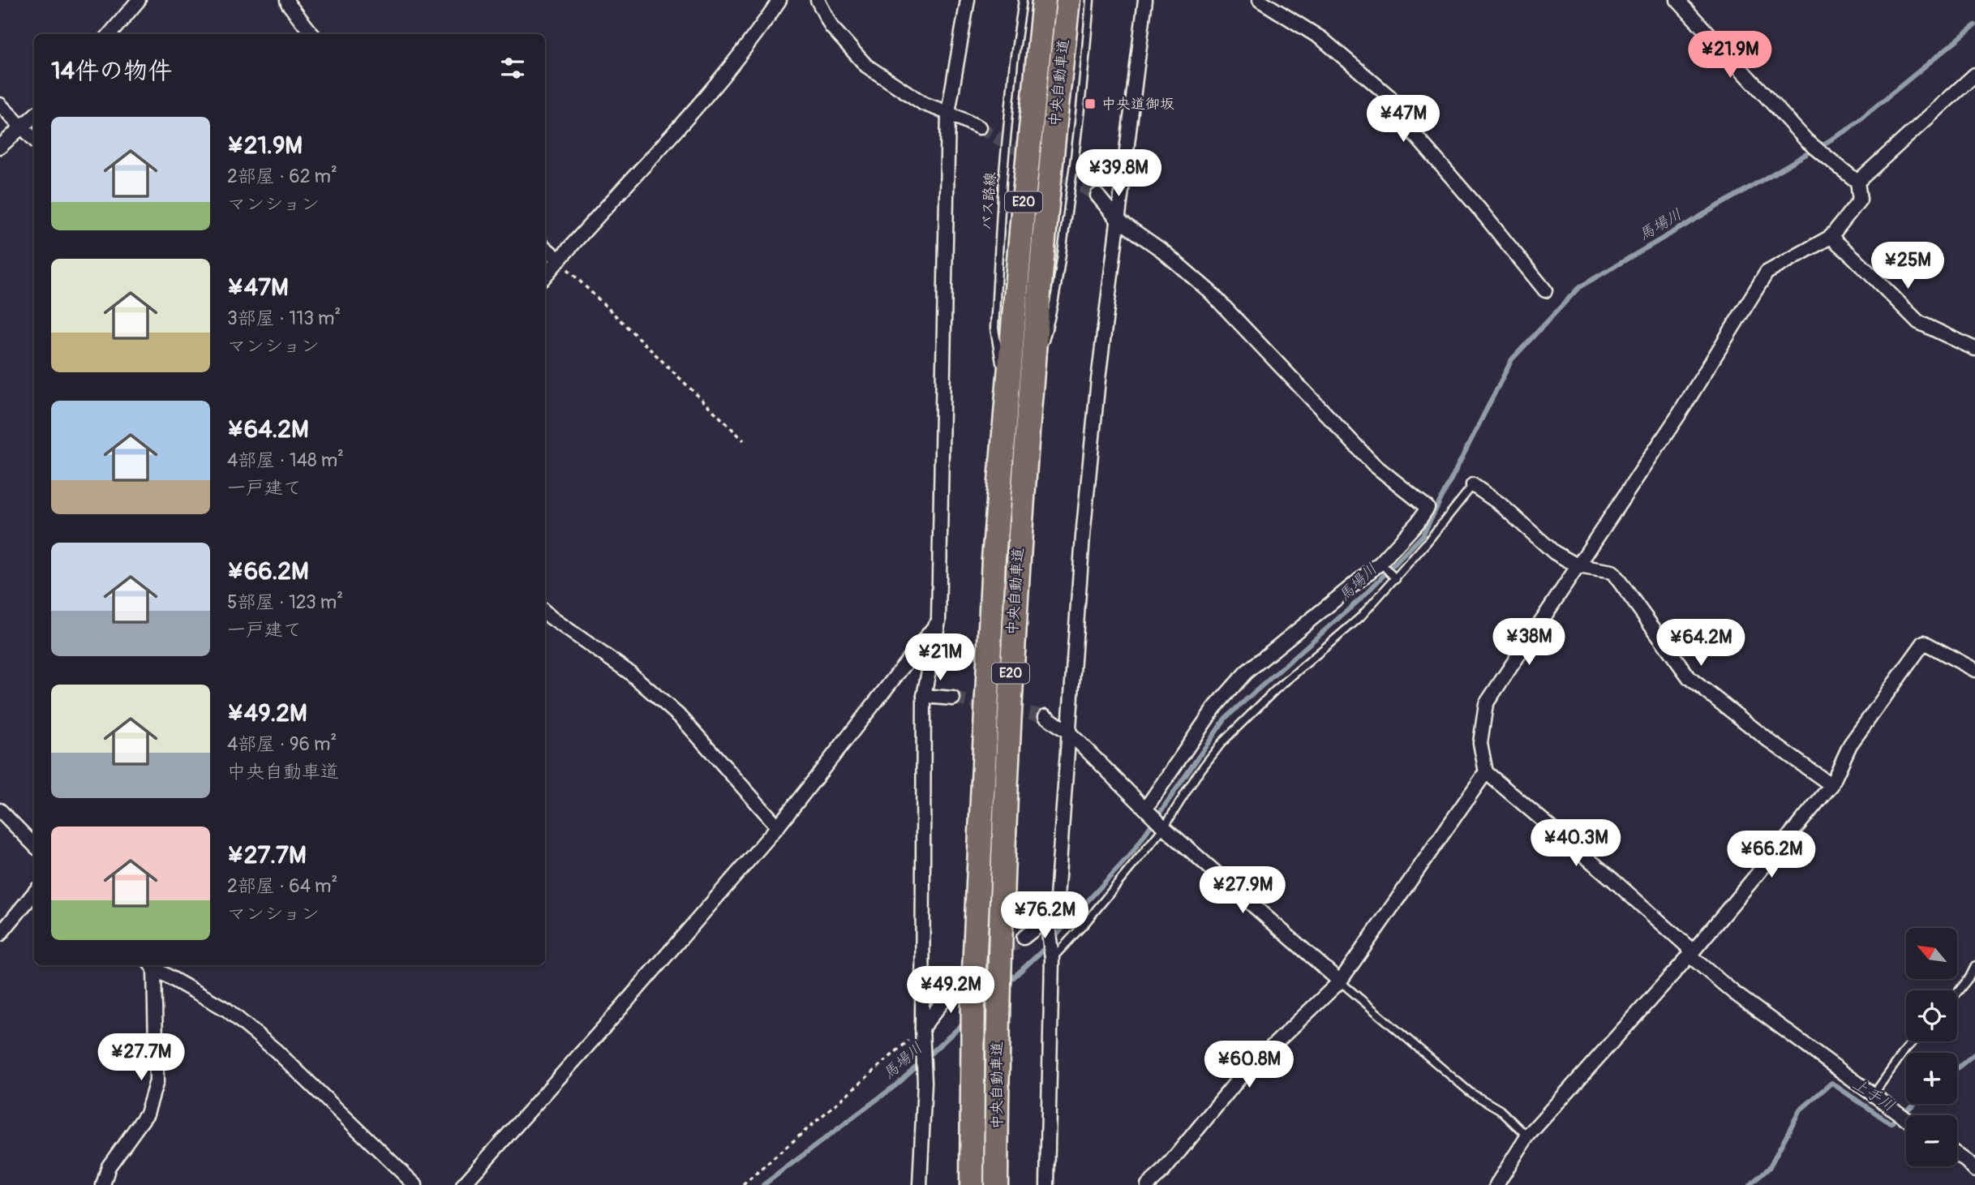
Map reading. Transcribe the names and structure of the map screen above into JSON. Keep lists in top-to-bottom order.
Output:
{
  "streets": {
    "highway": ["中央自動車道", "E20"],
    "lane": ["バス路線"]
  },
  "crossings": [
    ["中央自動車道", "バス路線"]
  ],
  "water": ["馬場川", "上手川"],
  "places": {
    "transit": ["中央道御坂"]
  },
  "north": "top left",
  "page": {
    "price": [
      "¥21.9M",
      "¥47M",
      "¥39.8M",
      "¥25M",
      "¥38M",
      "¥64.2M",
      "¥21M",
      "¥40.3M",
      "¥66.2M",
      "¥27.9M",
      "¥76.2M",
      "¥49.2M",
      "¥27.7M",
      "¥60.8M"
    ],
    "heading": "14件の物件",
    "list": [
      {
        "name": "¥21.9M",
        "note": "2部屋 · 62 m² · マンション"
      },
      {
        "name": "¥47M",
        "note": "3部屋 · 113 m² · マンション"
      },
      {
        "name": "¥64.2M",
        "note": "4部屋 · 148 m² · 一戸建て"
      },
      {
        "name": "¥66.2M",
        "note": "5部屋 · 123 m² · 一戸建て"
      },
      {
        "name": "¥49.2M",
        "note": "4部屋 · 96 m² · 中央自動車道"
      },
      {
        "name": "¥27.7M",
        "note": "2部屋 · 64 m² · マンション"
      }
    ],
    "map_buttons": ["+", "−"]
  }
}
